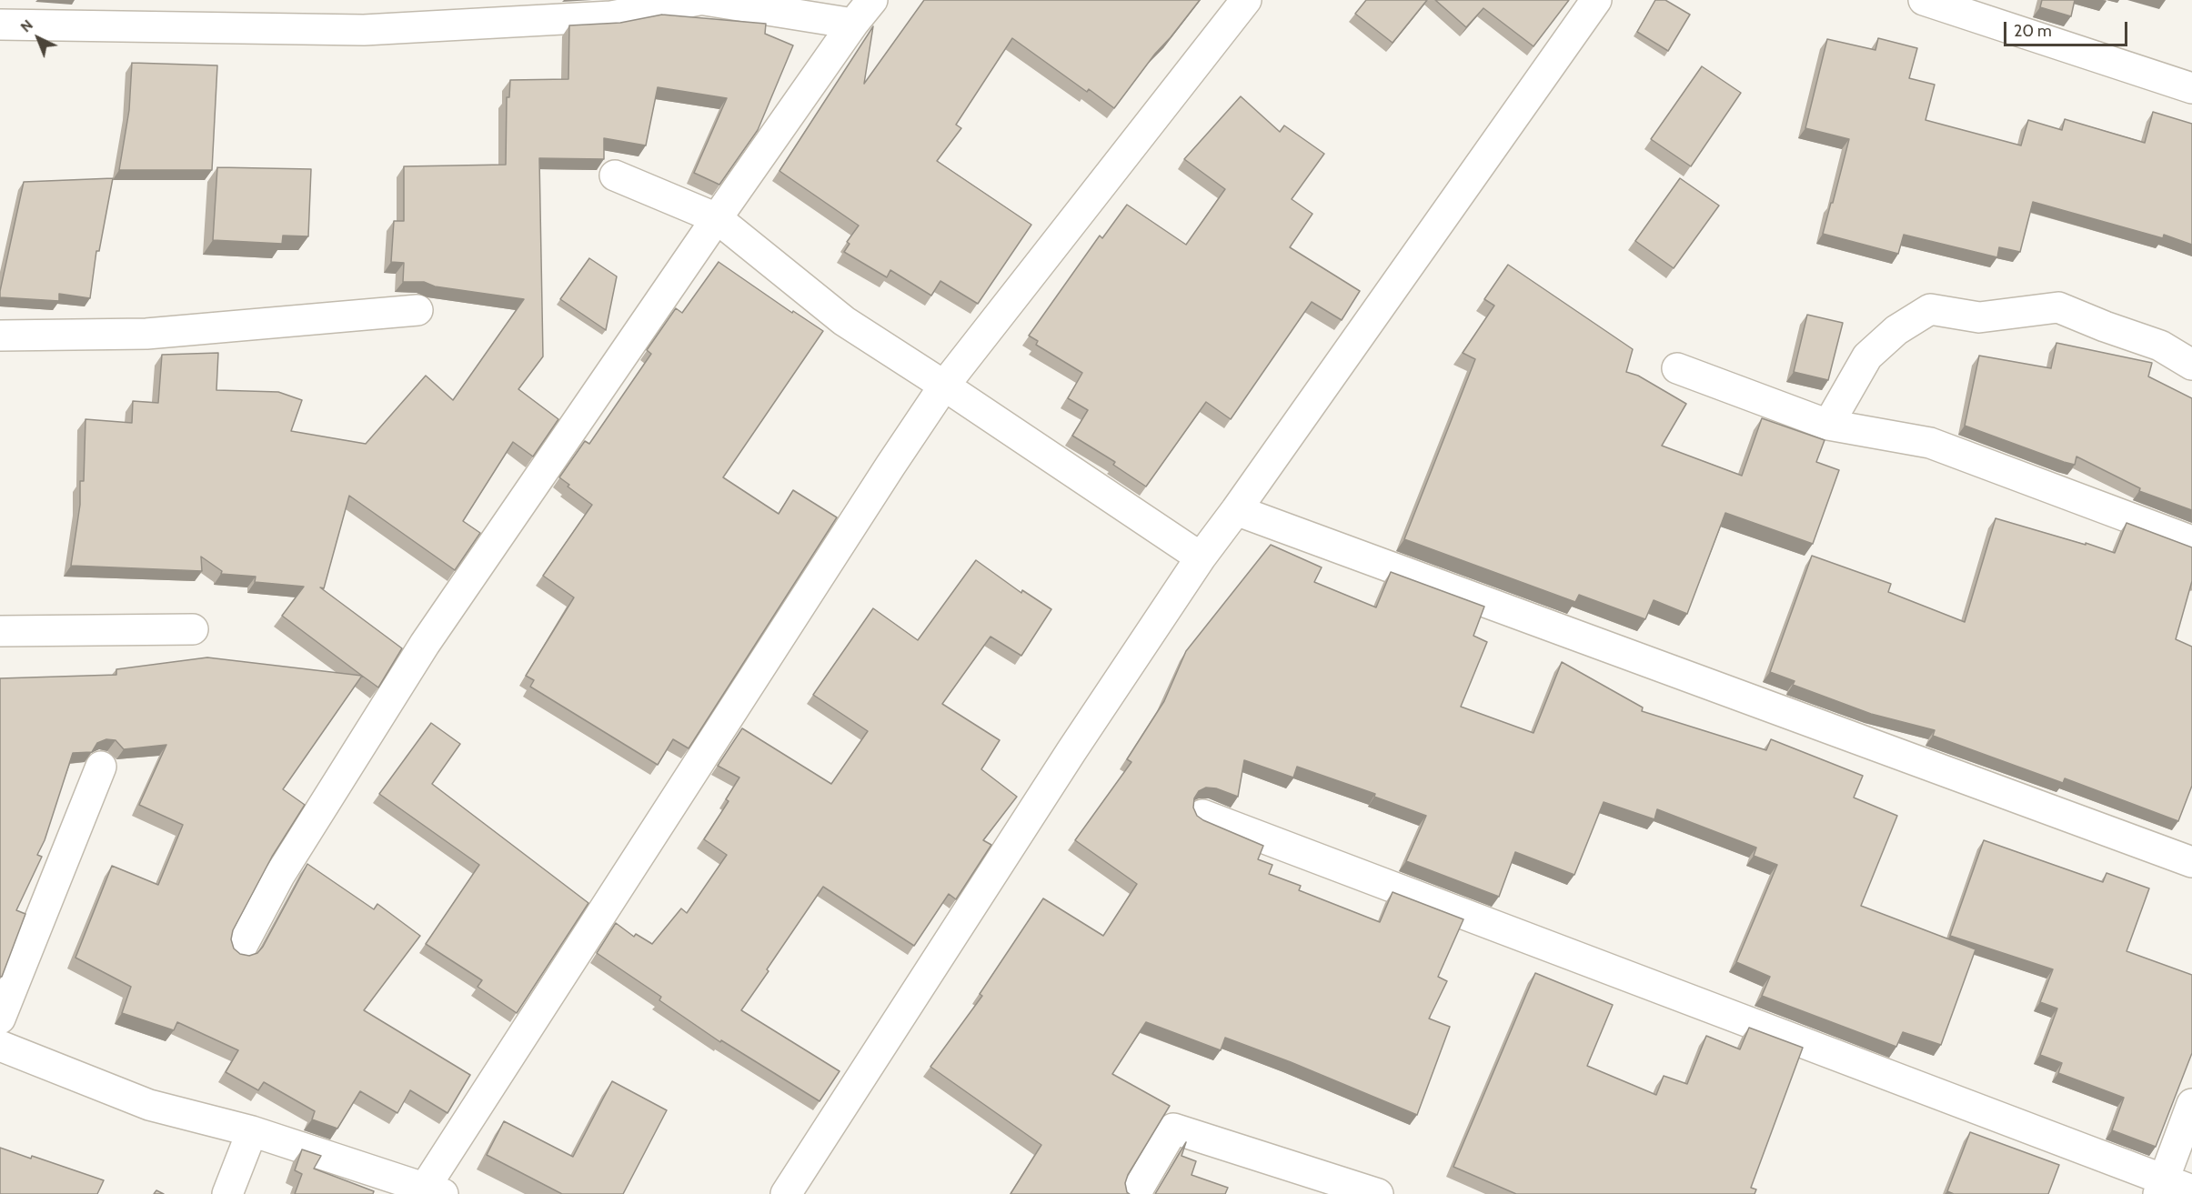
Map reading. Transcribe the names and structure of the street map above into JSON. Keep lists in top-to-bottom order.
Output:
{
  "scale_bar": "20 m",
  "north": "top left"
}
